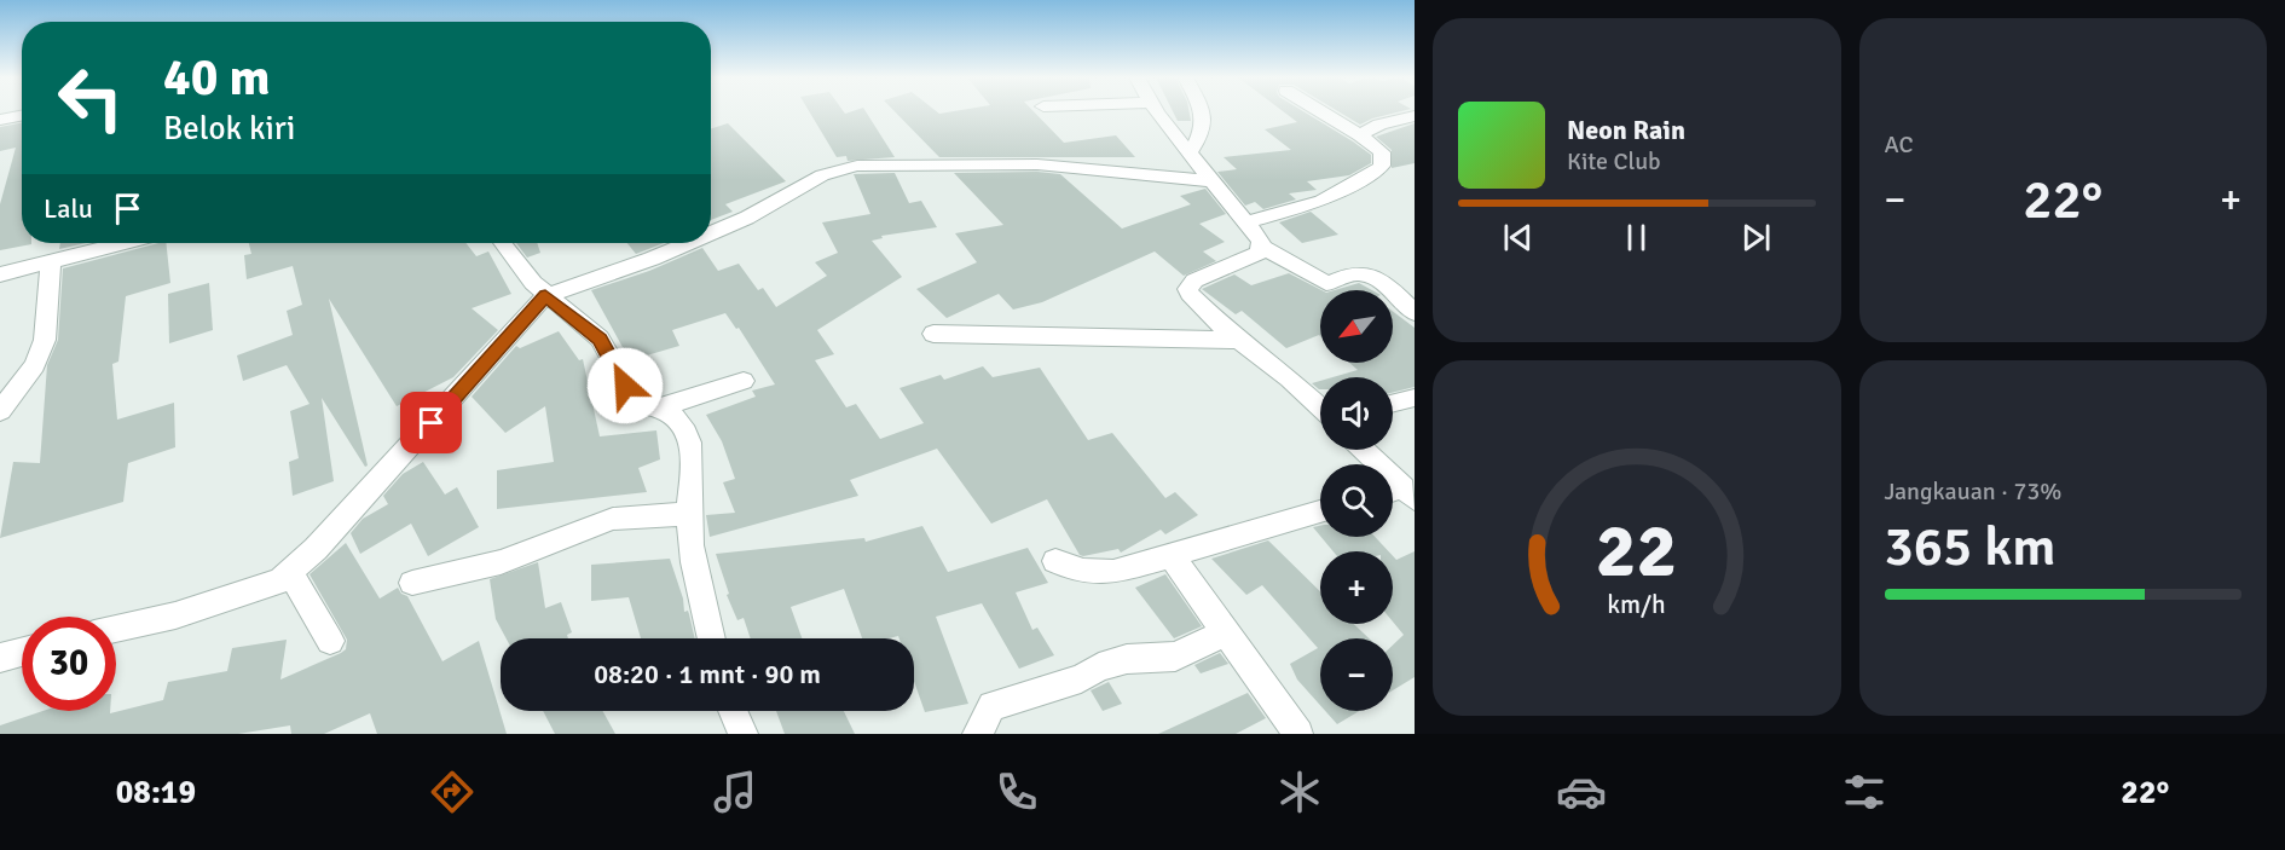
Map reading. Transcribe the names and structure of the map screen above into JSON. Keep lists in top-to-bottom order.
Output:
{
  "north": "bottom left",
  "page": {
    "tile": [
      "AC",
      ["Jangkauan · 73%", "365 km"]
    ],
    "turn": ["40 m", "Belok kiri"],
    "song": ["Neon Rain", "Kite Club"],
    "heat": ["−", "22°", "+"],
    "then": "Lalu",
    "map_buttons": ["+", "−"],
    "limit": "30",
    "trip": "08:20 · 1 mnt · 90 m",
    "tabs": ["08:19", "22°"],
    "gauge": ["22", "km/h"]
  }
}
